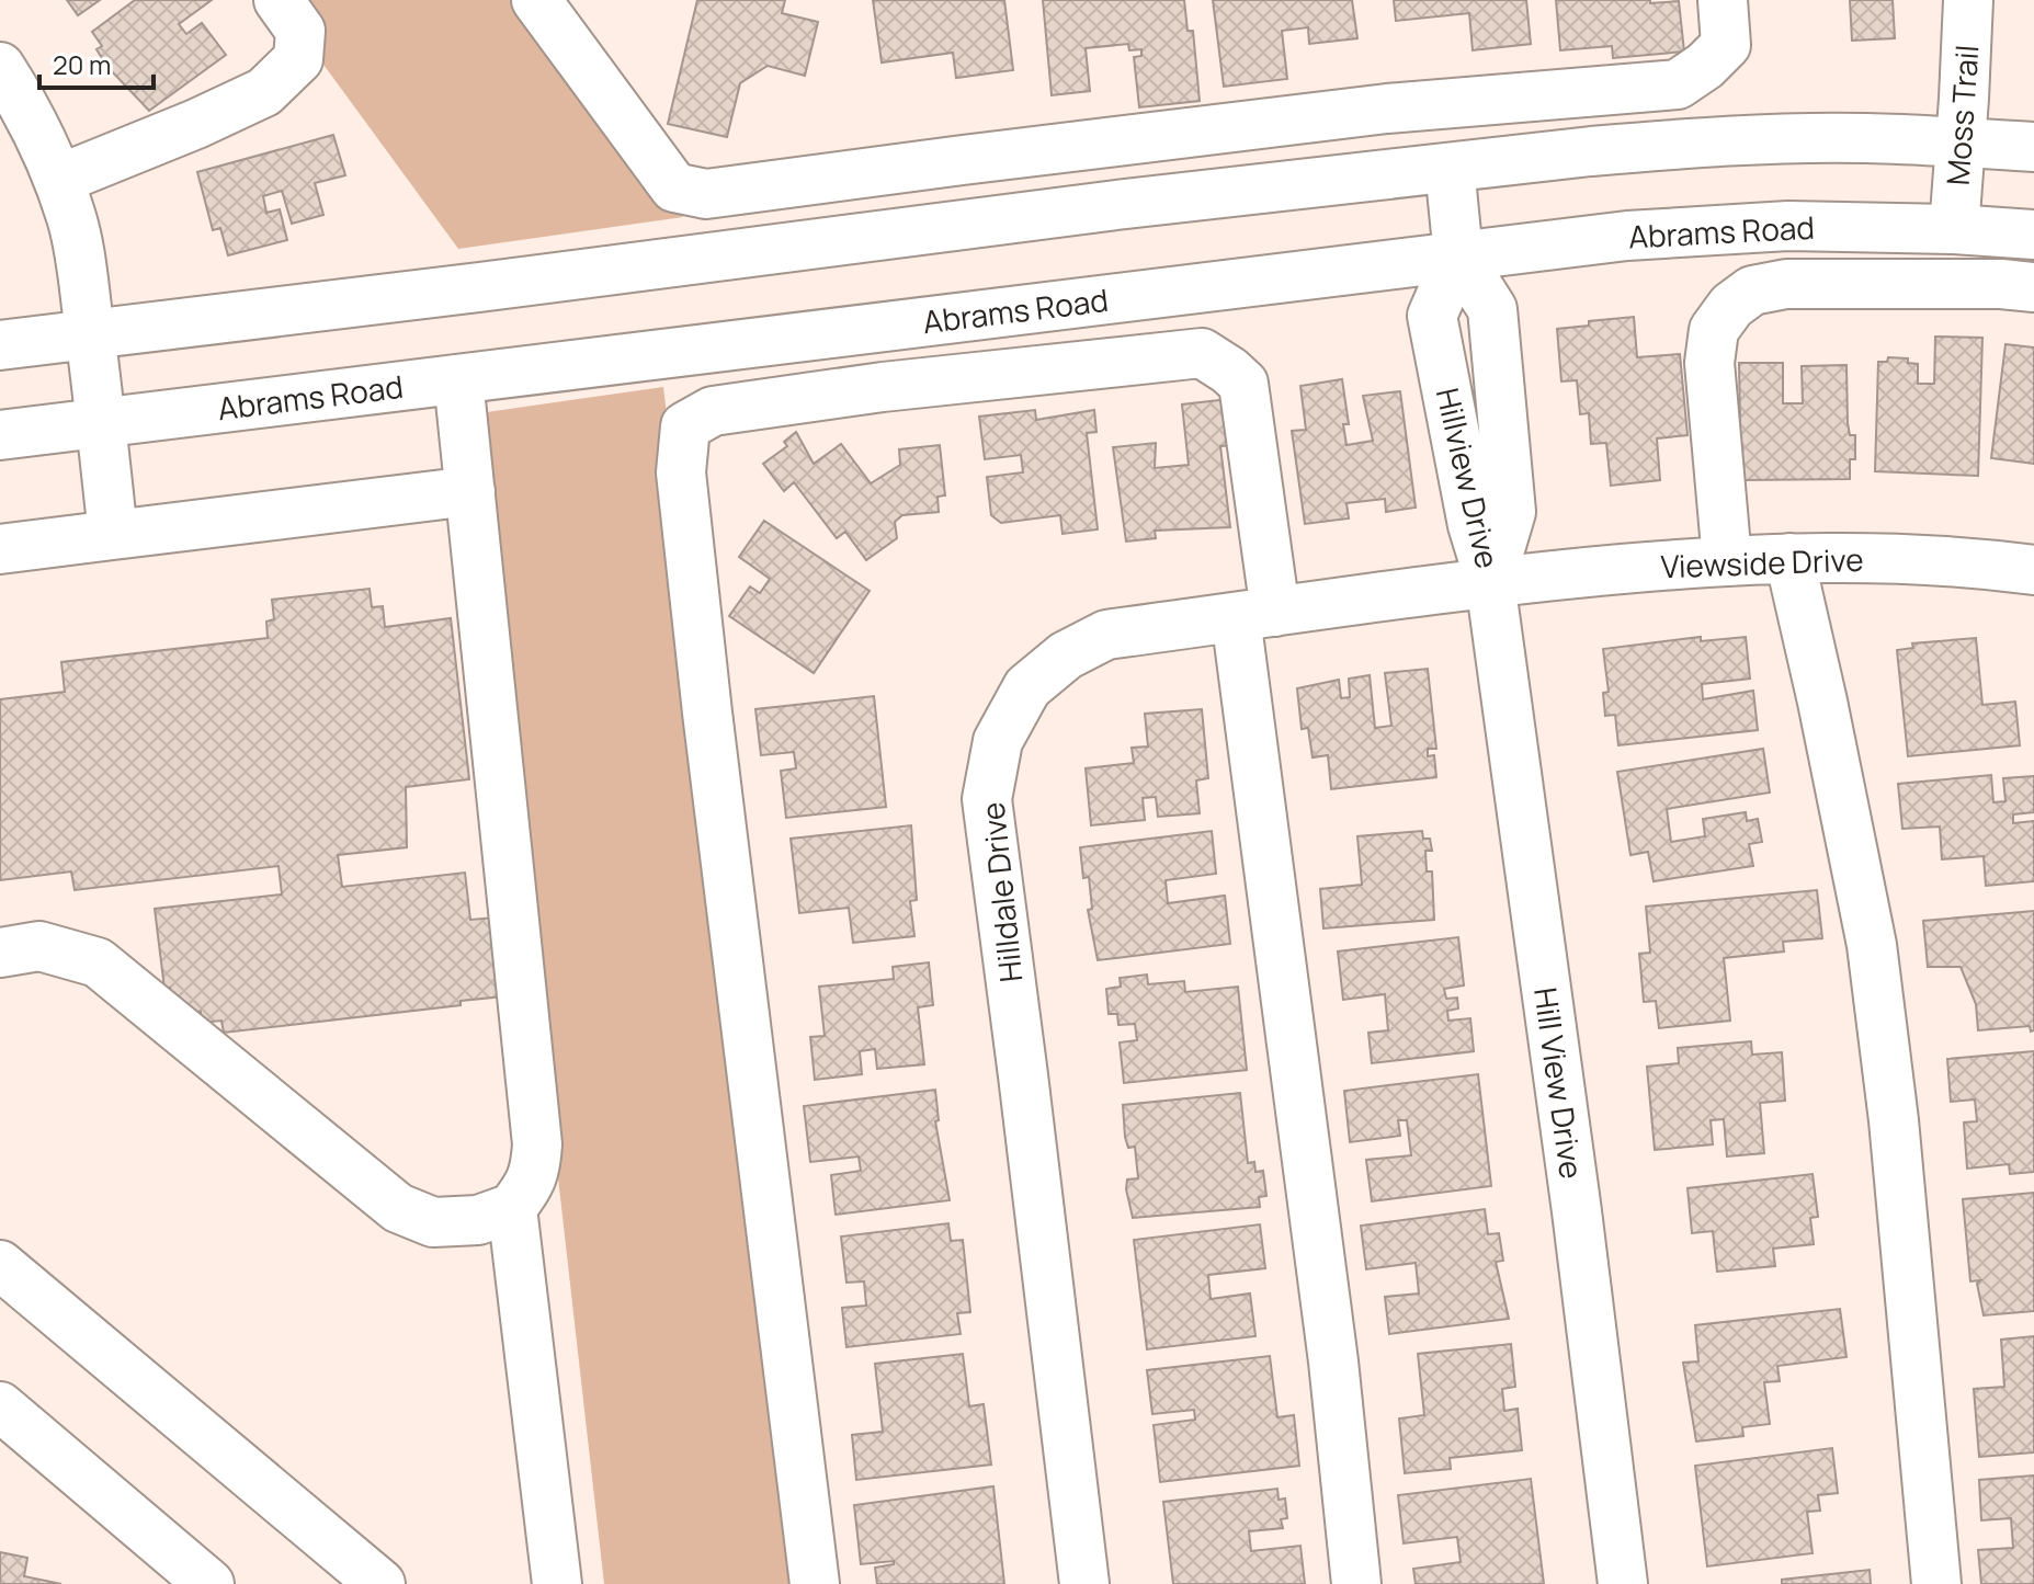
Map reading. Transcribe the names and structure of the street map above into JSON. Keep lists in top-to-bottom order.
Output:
{
  "streets": {
    "street": [
      "Moss Trail",
      "Abrams Road",
      "Hillview Drive",
      "Viewside Drive",
      "Hilldale Drive",
      "Hill View Drive"
    ]
  },
  "crossings": [
    ["Moss Trail", "Abrams Road"],
    ["Abrams Road", "Hillview Drive"],
    ["Hillview Drive", "Viewside Drive"],
    ["Hillview Drive", "Hilldale Drive"],
    ["Hillview Drive", "Hill View Drive"],
    ["Viewside Drive", "Hilldale Drive"],
    ["Viewside Drive", "Hill View Drive"],
    ["Hilldale Drive", "Hill View Drive"]
  ],
  "scale_bar": "20 m"
}
